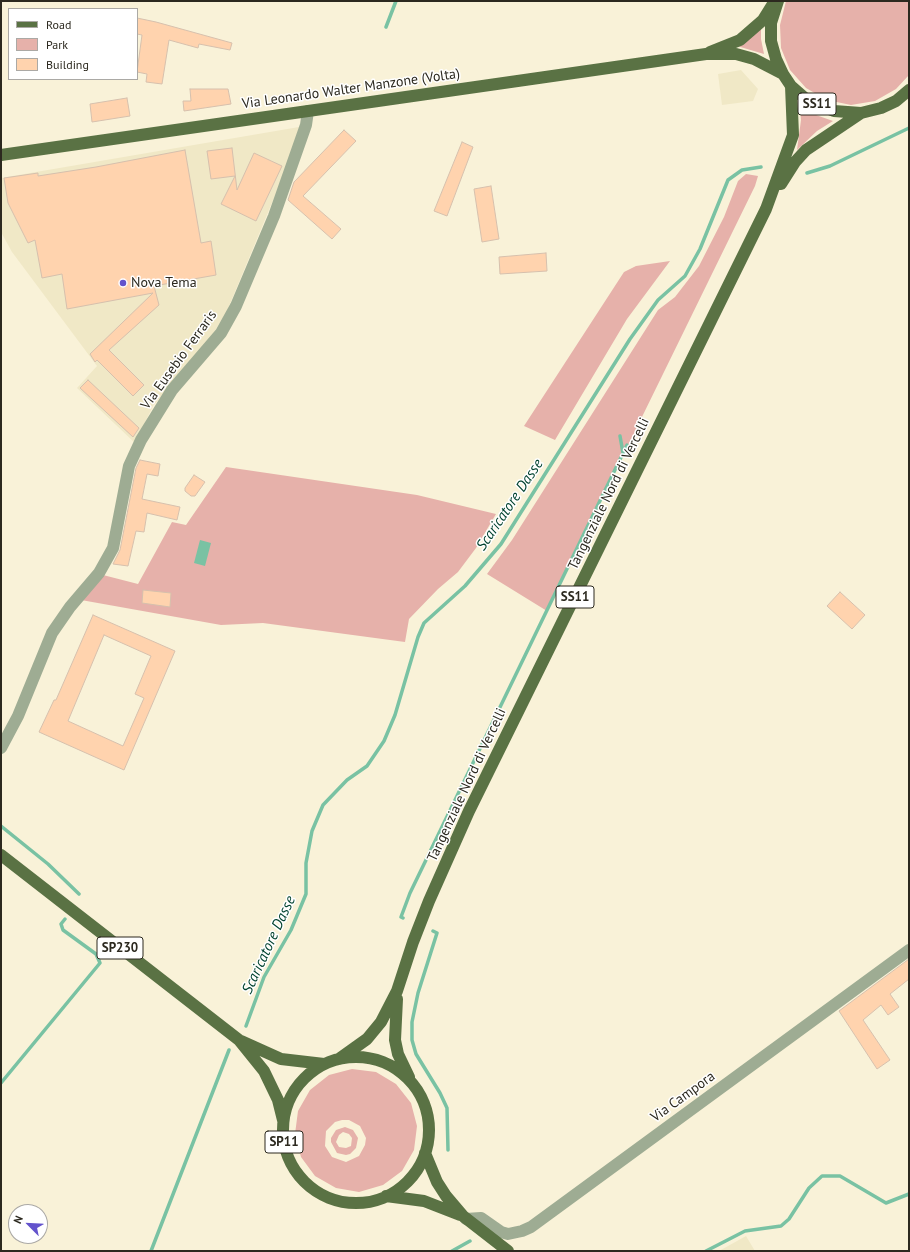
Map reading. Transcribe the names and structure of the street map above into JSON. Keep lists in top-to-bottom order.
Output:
{
  "streets": {
    "main road": [
      "Via Leonardo Walter Manzone (Volta)",
      "SS11",
      "Tangenziale Nord di Vercelli",
      "SP230",
      "SP11"
    ],
    "street": ["Via Eusebio Ferraris", "Via Campora"]
  },
  "crossings": [
    ["Via Leonardo Walter Manzone (Volta)", "Via Eusebio Ferraris"],
    ["Via Leonardo Walter Manzone (Volta)", "Tangenziale Nord di Vercelli"],
    ["Tangenziale Nord di Vercelli", "SP11"],
    ["SP230", "SP11"],
    ["Via Campora", "SP11"]
  ],
  "water": ["Scaricatore Dasse"],
  "places": ["Nova Tema"],
  "legend": ["Road", "Park", "Building"],
  "north": "top left"
}
